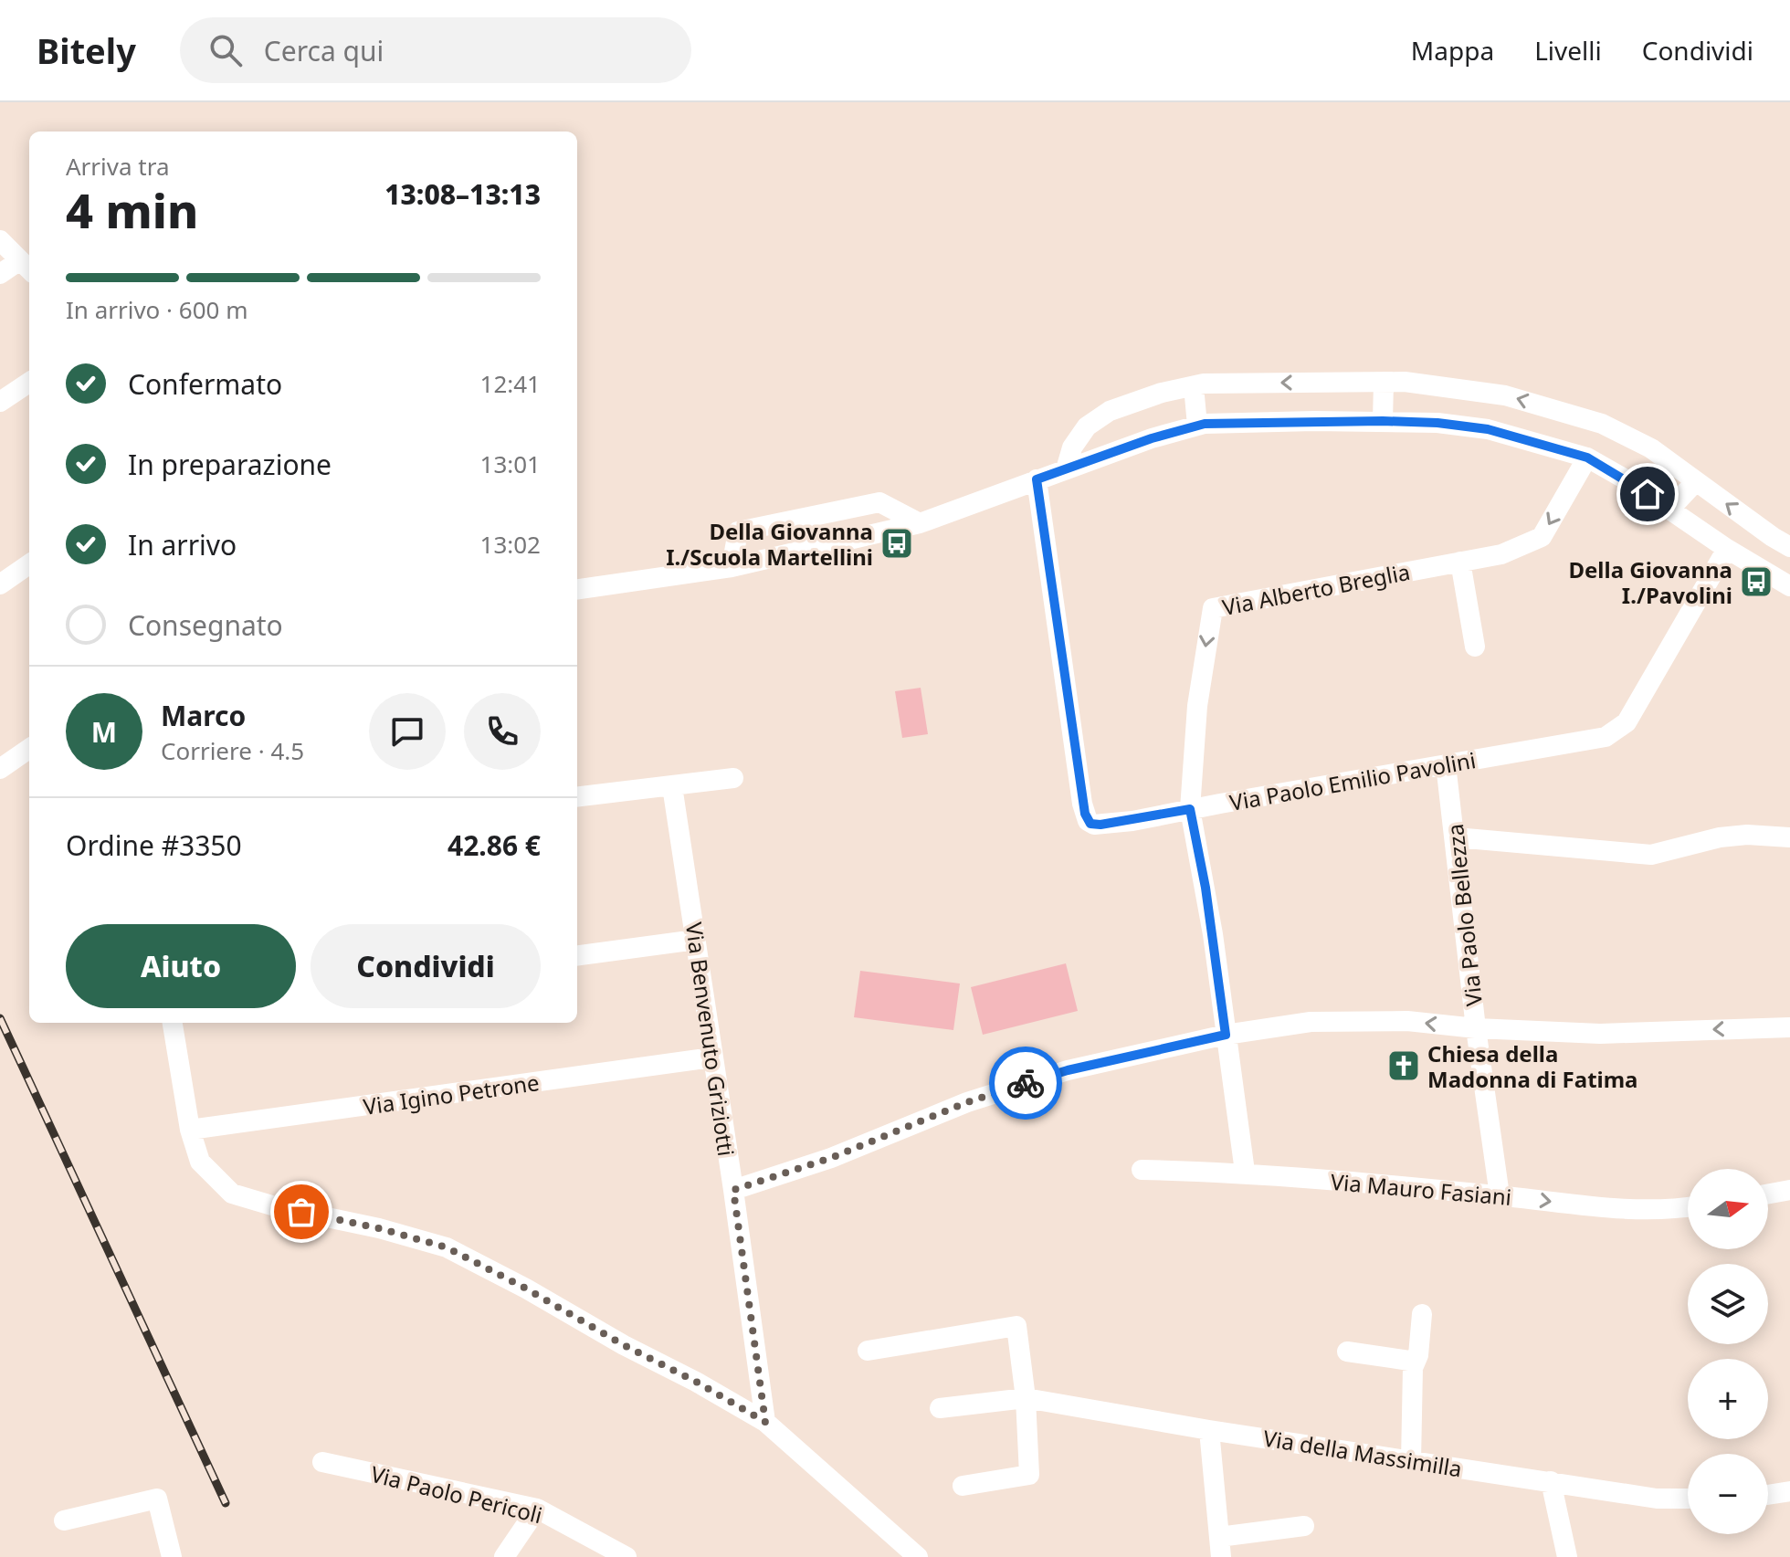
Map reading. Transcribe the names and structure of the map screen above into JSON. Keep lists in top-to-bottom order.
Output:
{
  "streets": {
    "street": [
      "Via Alberto Breglia",
      "Via Paolo Emilio Pavolini",
      "Via Paolo Bellezza",
      "Via Benvenuto Griziotti",
      "Via Igino Petrone",
      "Via Mauro Fasiani",
      "Via della Massimilla",
      "Via Paolo Pericoli"
    ]
  },
  "crossings": [
    ["Via Alberto Breglia", "Via Paolo Emilio Pavolini"],
    ["Via Alberto Breglia", "Via Mauro Fasiani"],
    ["Via Paolo Emilio Pavolini", "Via Paolo Bellezza"],
    ["Via Paolo Bellezza", "Via Mauro Fasiani"],
    ["Via Benvenuto Griziotti", "Via Igino Petrone"]
  ],
  "one_way": ["Via Alberto Breglia"],
  "places": {
    "bus stop": ["Della Giovanna I./Scuola Martellini", "Della Giovanna I./Pavolini"],
    "church": ["Chiesa della Madonna di Fatima"]
  },
  "north": "right",
  "page": {
    "header": "Bitely",
    "search": "Cerca qui",
    "nav": ["Mappa", "Livelli", "Condividi"],
    "heading": ["4 min", "Arriva tra", "13:08–13:13"],
    "panel": [
      "Marco",
      "Corriere · 4.5",
      "Ordine #3350",
      "42.86 €"
    ],
    "bar": "In arrivo · 600 m",
    "list": [
      ["Confermato", "12:41"],
      ["In preparazione", "13:01"],
      ["In arrivo", "13:02"],
      "Consegnato"
    ],
    "round": "M",
    "buttons": ["Aiuto", "Condividi"],
    "map_buttons": ["+", "−"]
  }
}
